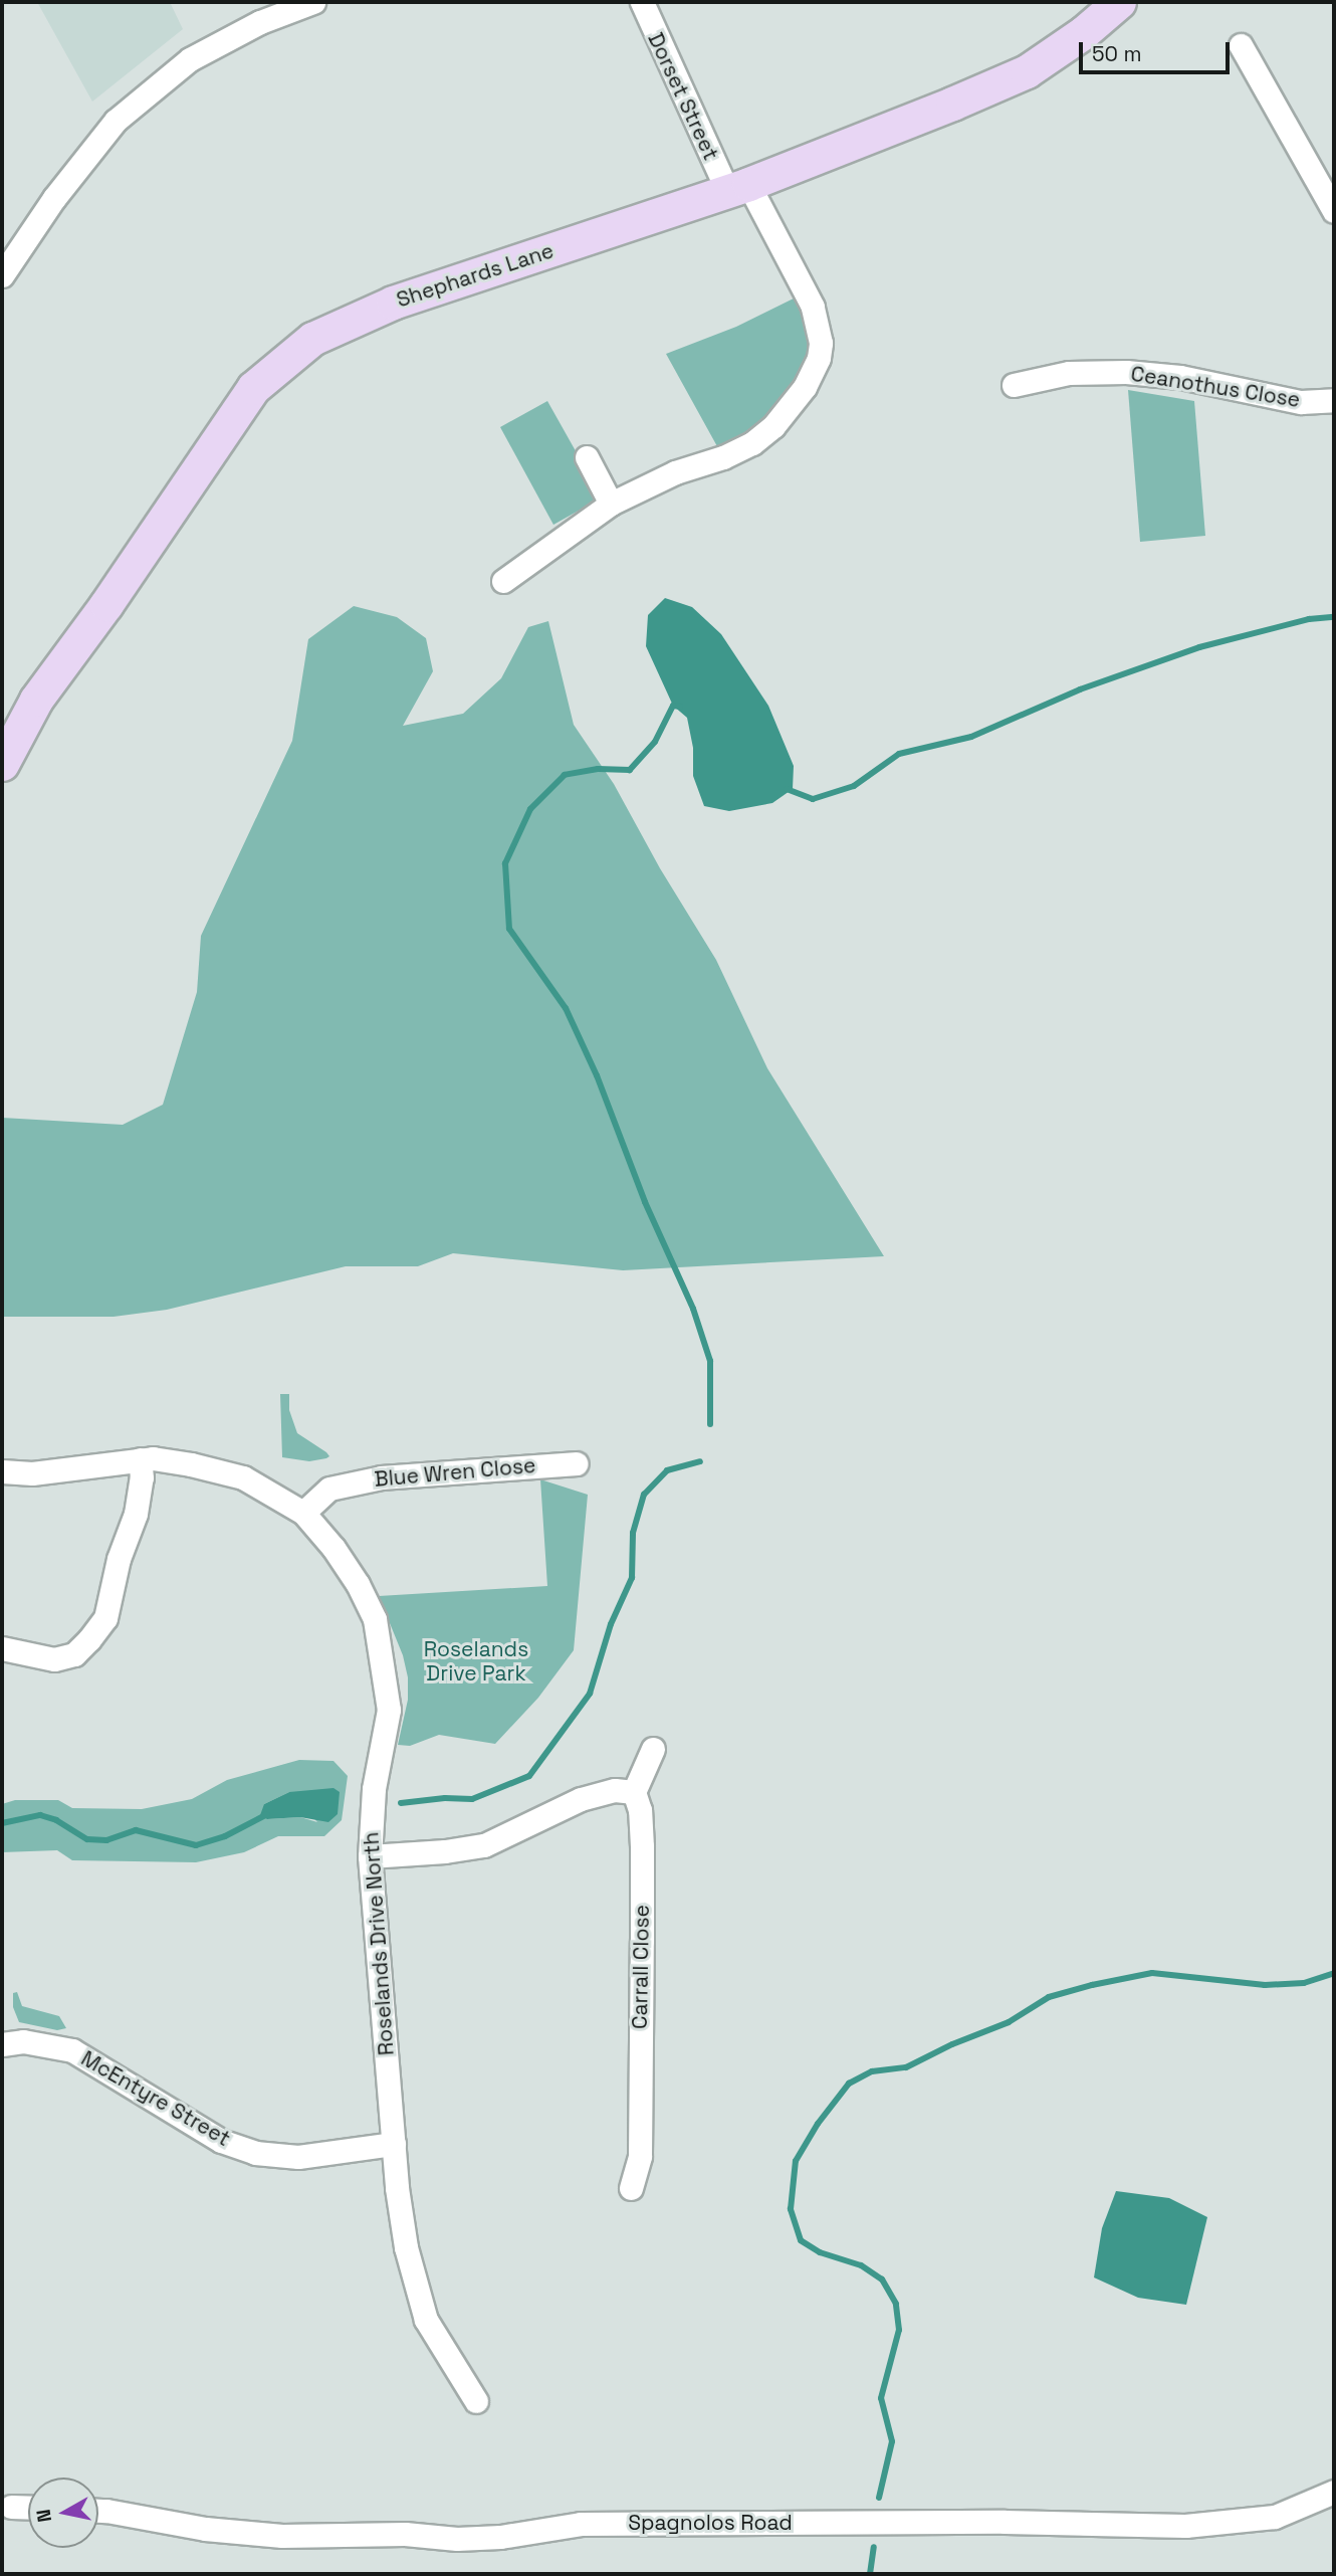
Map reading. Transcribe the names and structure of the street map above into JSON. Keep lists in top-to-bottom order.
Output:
{
  "streets": {
    "street": [
      "Dorset Street",
      "Shephards Lane",
      "Ceanothus Close",
      "Blue Wren Close",
      "Roselands Drive North",
      "Carrall Close",
      "McEntyre Street",
      "Spagnolos Road"
    ]
  },
  "crossings": [
    ["Dorset Street", "Shephards Lane"],
    ["Blue Wren Close", "Roselands Drive North"],
    ["Roselands Drive North", "McEntyre Street"]
  ],
  "parks": ["Roselands Drive Park"],
  "scale_bar": "50 m",
  "north": "left"
}
